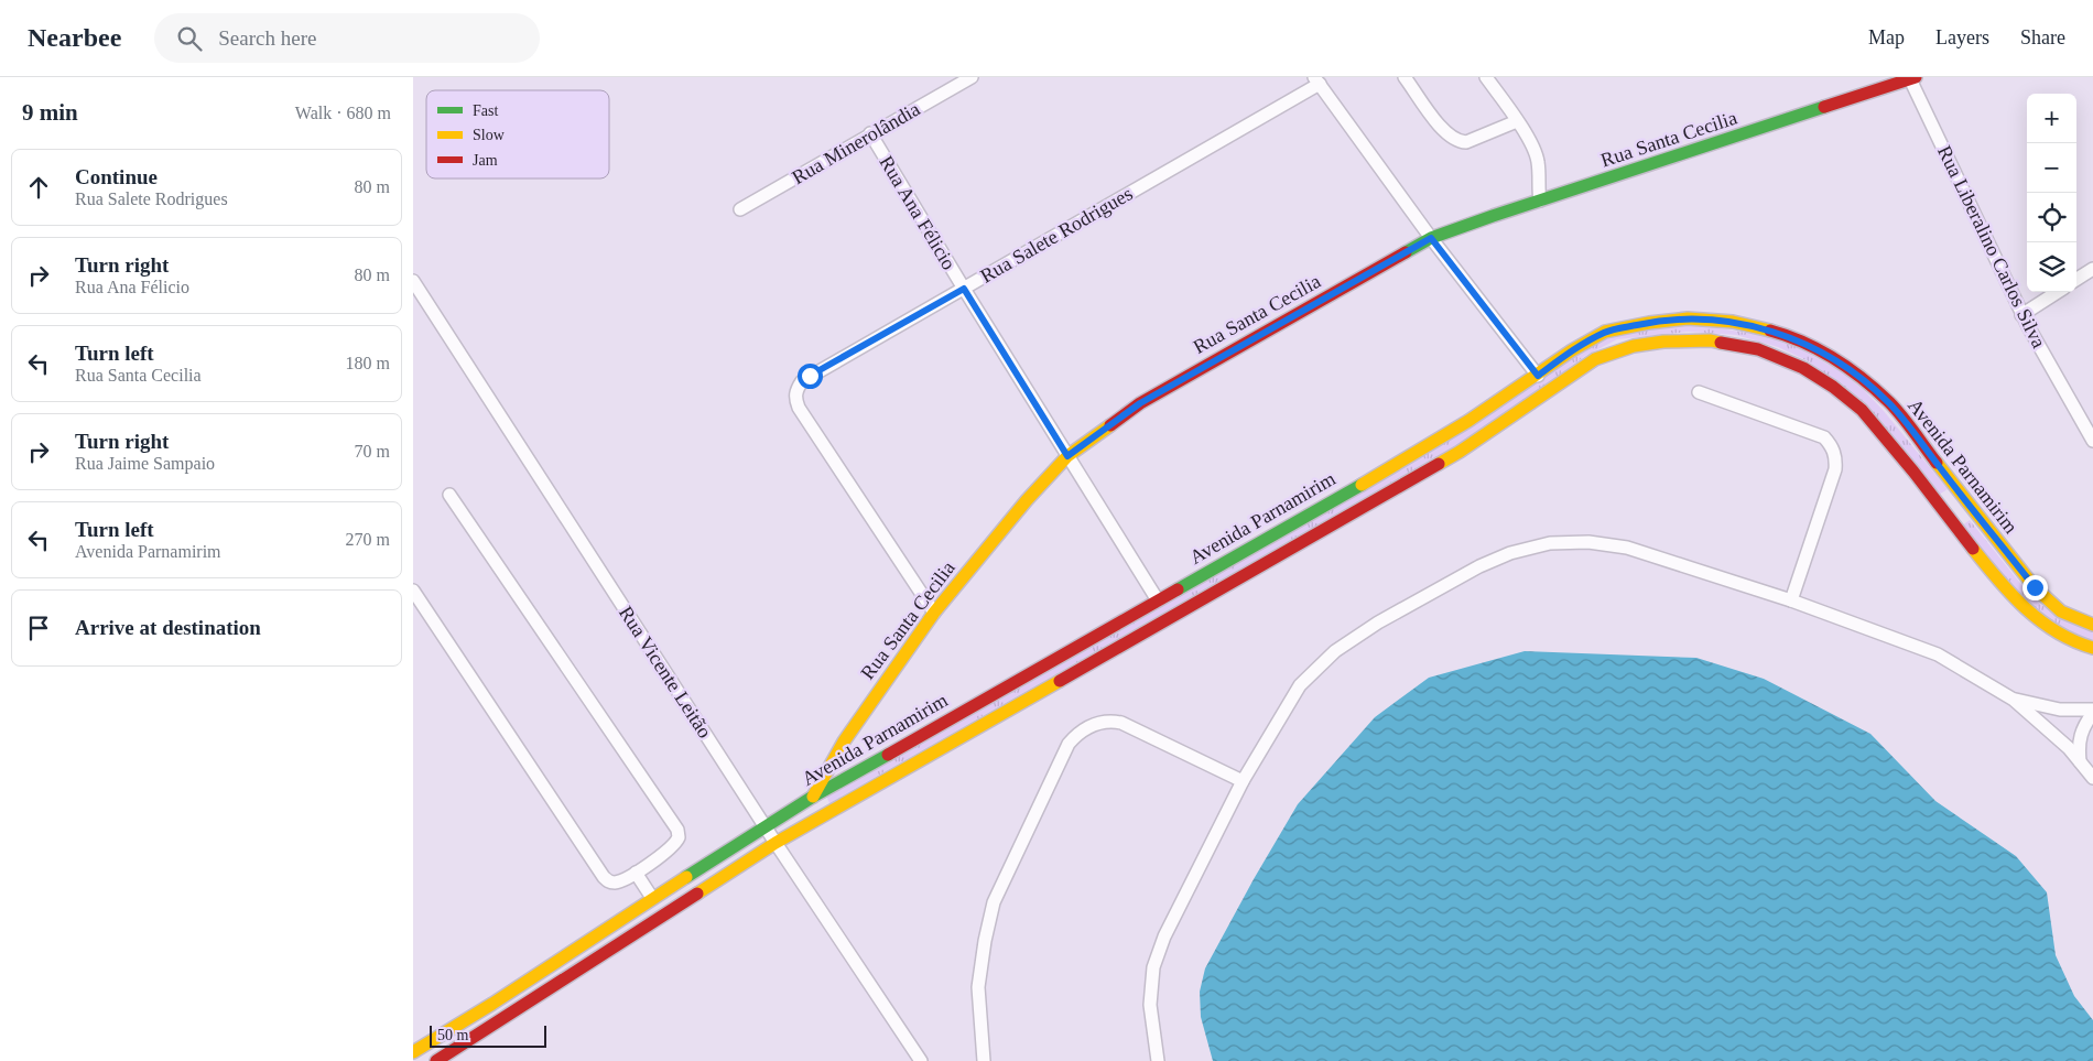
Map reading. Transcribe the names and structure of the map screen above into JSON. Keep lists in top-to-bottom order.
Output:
{
  "streets": {
    "street": [
      "Rua Santa Cecilia",
      "Rua Minerolândia",
      "Rua Ana Félicio",
      "Rua Salete Rodrigues",
      "Rua Liberalino Carlos Silva",
      "Avenida Parnamirim",
      "Rua Vicente Leitão"
    ]
  },
  "crossings": [
    ["Rua Santa Cecilia", "Rua Ana Félicio"],
    ["Rua Santa Cecilia", "Rua Salete Rodrigues"],
    ["Rua Santa Cecilia", "Rua Liberalino Carlos Silva"],
    ["Rua Santa Cecilia", "Avenida Parnamirim"],
    ["Rua Minerolândia", "Rua Ana Félicio"],
    ["Rua Ana Félicio", "Rua Salete Rodrigues"],
    ["Rua Ana Félicio", "Avenida Parnamirim"],
    ["Avenida Parnamirim", "Rua Vicente Leitão"]
  ],
  "legend": ["Fast", "Slow", "Jam"],
  "scale_bar": "50 m",
  "page": {
    "header": "Nearbee",
    "search": "Search here",
    "nav": ["Map", "Layers", "Share"],
    "heading": ["9 min", "Walk · 680 m"],
    "map_buttons": ["+", "−"],
    "list": [
      ["Continue", "Rua Salete Rodrigues", "80 m"],
      ["Turn right", "Rua Ana Félicio", "80 m"],
      ["Turn left", "Rua Santa Cecilia", "180 m"],
      ["Turn right", "Rua Jaime Sampaio", "70 m"],
      ["Turn left", "Avenida Parnamirim", "270 m"],
      "Arrive at destination"
    ],
    "scale": "50 m"
  }
}
